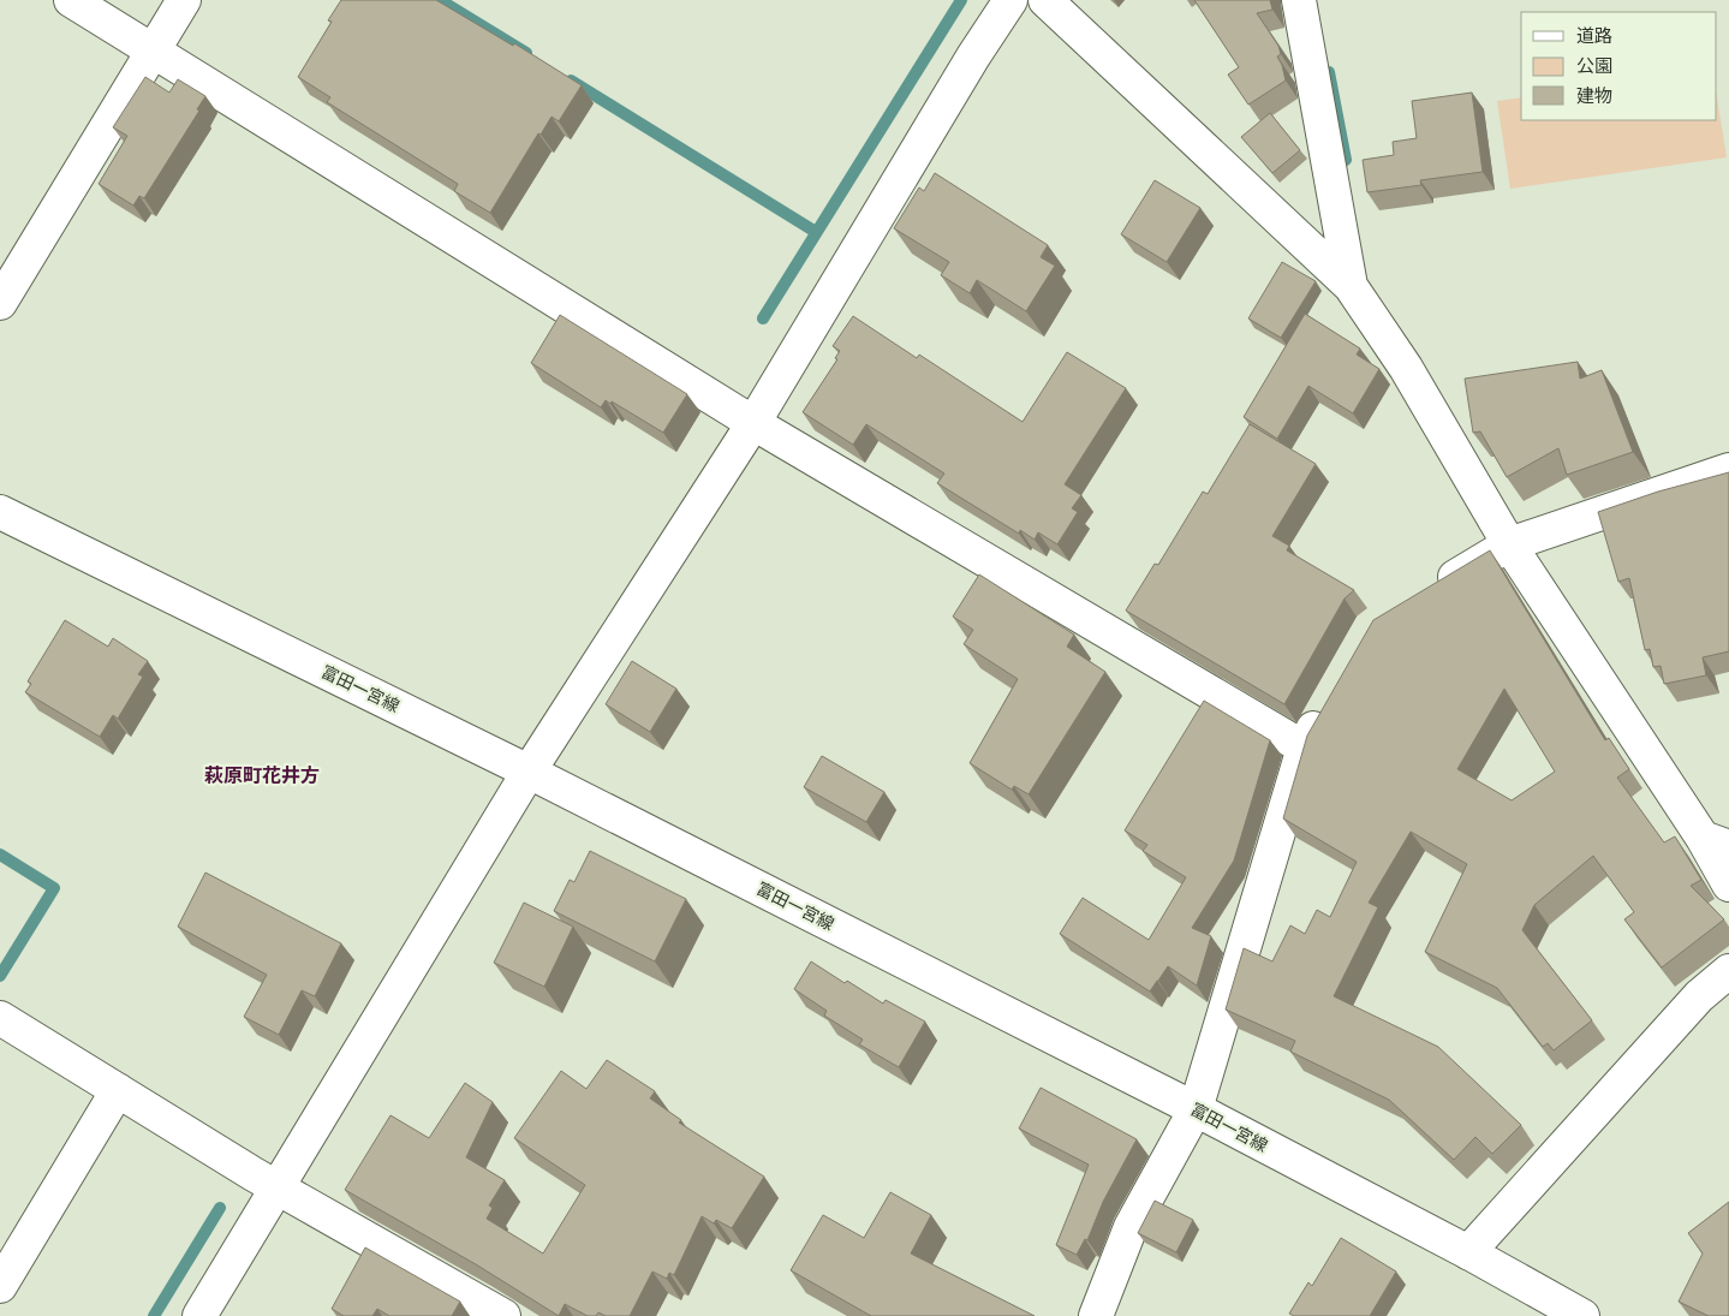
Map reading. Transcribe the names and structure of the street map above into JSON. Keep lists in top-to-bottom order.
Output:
{
  "streets": {
    "street": ["富田一宮線"]
  },
  "districts": ["萩原町花井方"],
  "legend": ["道路", "公園", "建物"]
}
